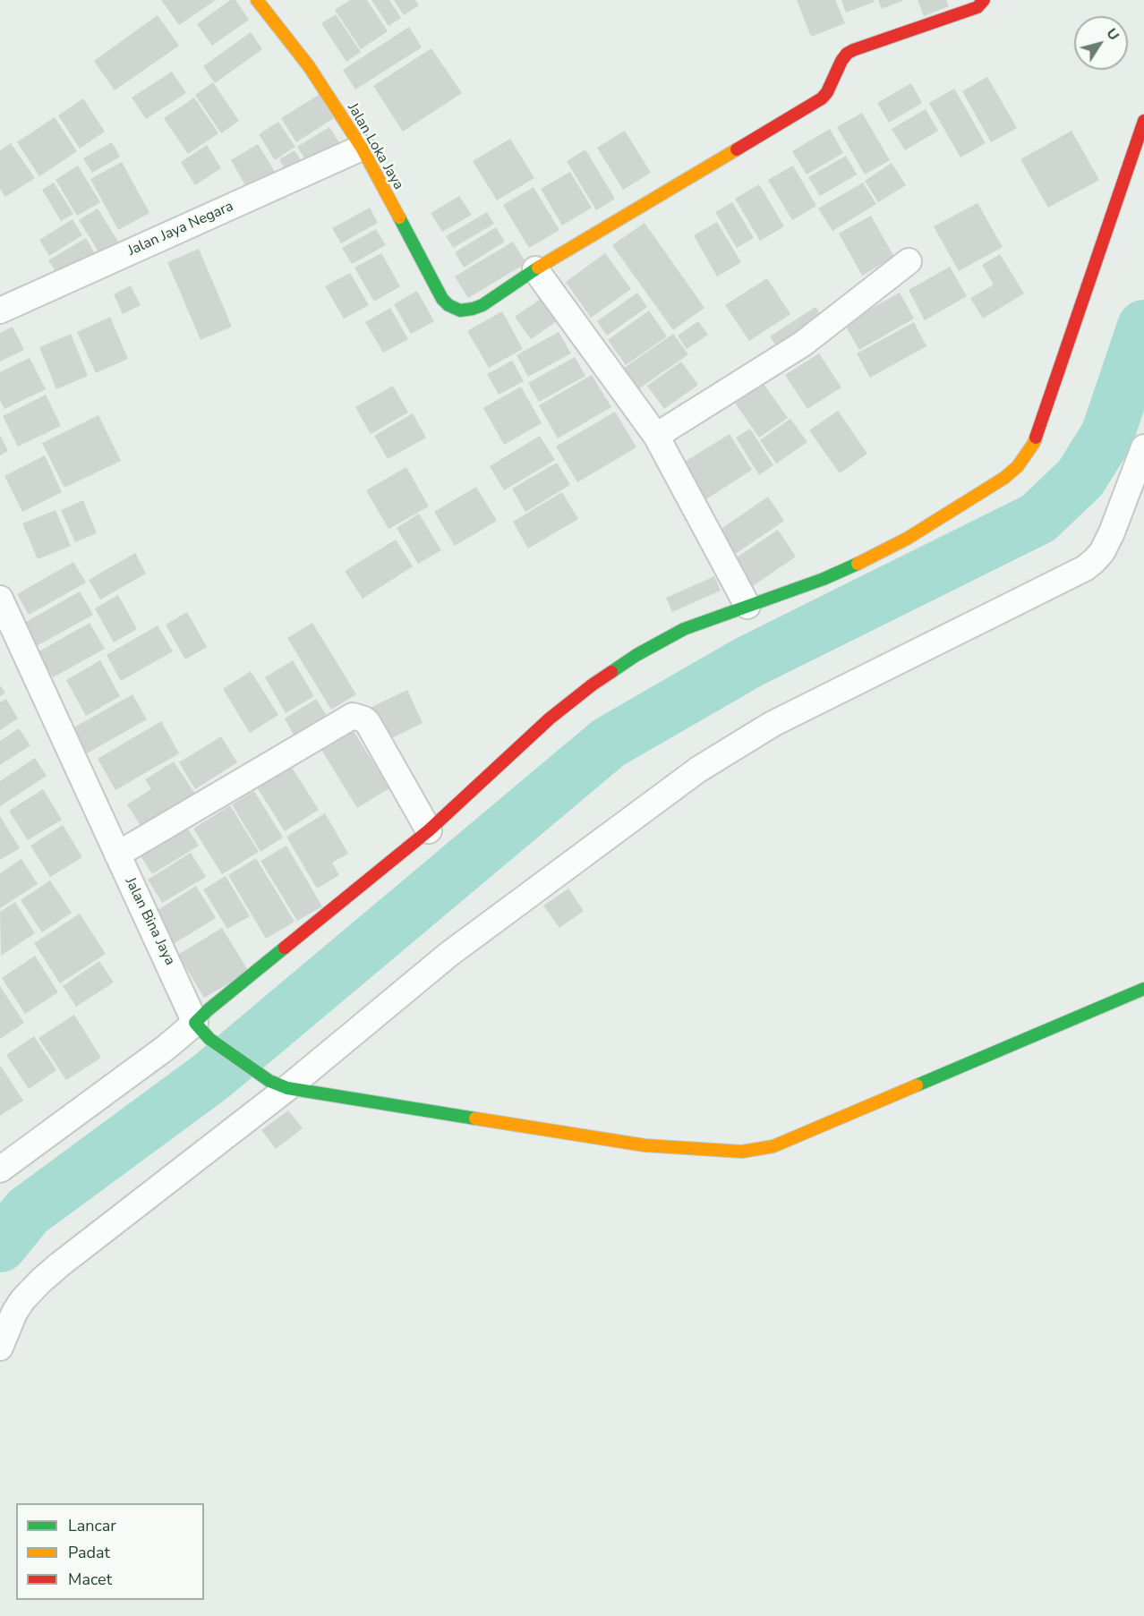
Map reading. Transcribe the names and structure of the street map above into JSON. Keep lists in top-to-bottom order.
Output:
{
  "streets": {
    "street": ["Jalan Loka Jaya", "Jalan Jaya Negara", "Jalan Bina Jaya"]
  },
  "crossings": [
    ["Jalan Loka Jaya", "Jalan Jaya Negara"]
  ],
  "legend": ["Lancar", "Padat", "Macet"],
  "north": "top right"
}
